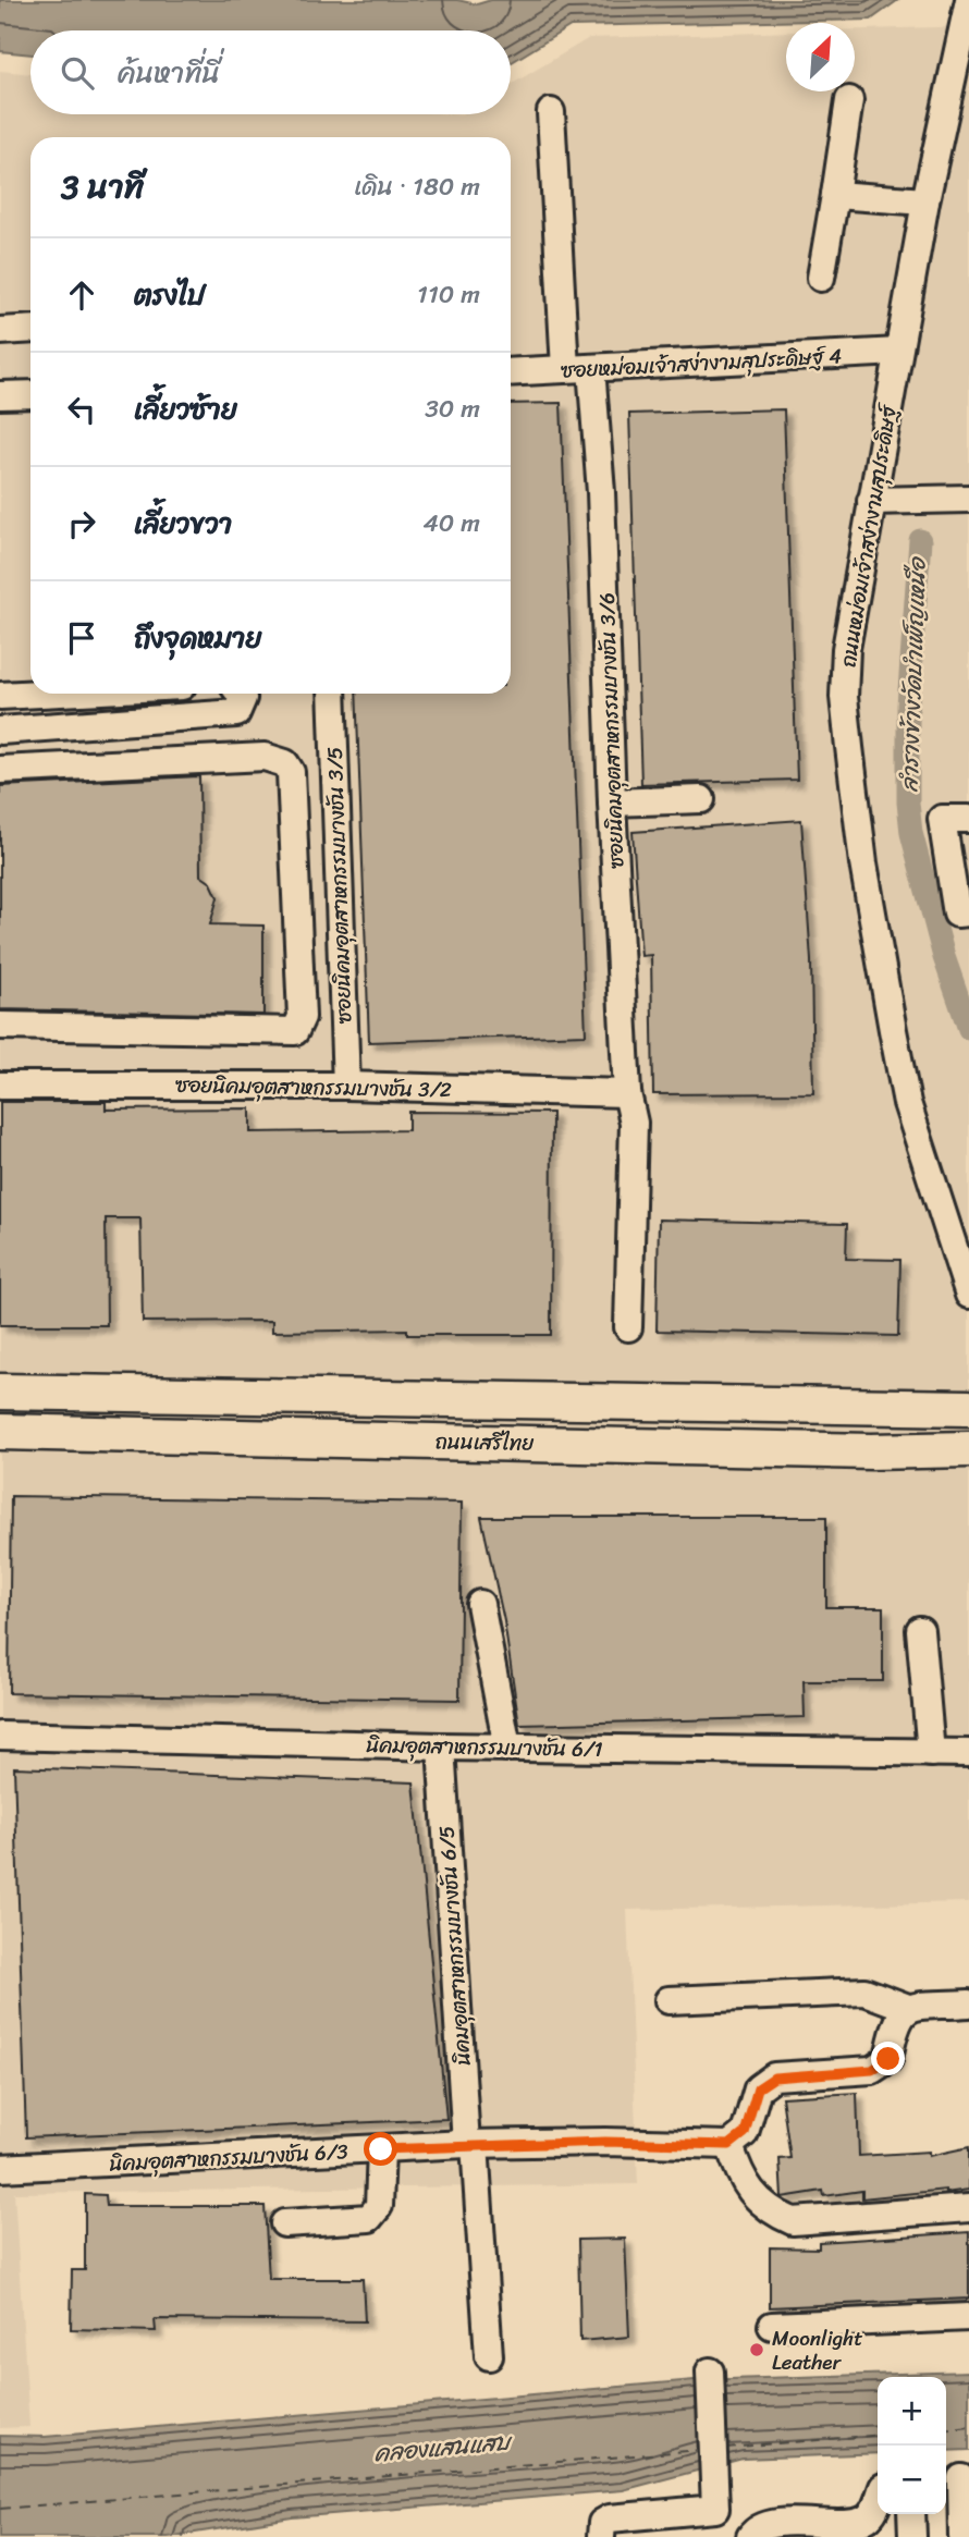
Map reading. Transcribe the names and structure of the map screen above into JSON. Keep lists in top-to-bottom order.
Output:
{
  "streets": {
    "main road": ["ถนนเสรีไทย"],
    "street": [
      "ซอยหม่อมเจ้าสง่างามสุประดิษฐ์ 4",
      "ถนนหม่อมเจ้าสง่างามสุประดิษฐ์",
      "ซอยนิคมอุตสาหกรรมบางชัน 3/6",
      "ซอยนิคมอุตสาหกรรมบางชัน 3/5",
      "ซอยนิคมอุตสาหกรรมบางชัน 3/2",
      "นิคมอุตสาหกรรมบางชัน 6/1",
      "นิคมอุตสาหกรรมบางชัน 6/5",
      "นิคมอุตสาหกรรมบางชัน 6/3"
    ]
  },
  "crossings": [
    ["ซอยหม่อมเจ้าสง่างามสุประดิษฐ์ 4", "ถนนหม่อมเจ้าสง่างามสุประดิษฐ์"],
    ["ซอยหม่อมเจ้าสง่างามสุประดิษฐ์ 4", "ซอยนิคมอุตสาหกรรมบางชัน 3/6"],
    ["ซอยนิคมอุตสาหกรรมบางชัน 3/6", "ซอยนิคมอุตสาหกรรมบางชัน 3/2"],
    ["ซอยนิคมอุตสาหกรรมบางชัน 3/5", "ซอยนิคมอุตสาหกรรมบางชัน 3/2"],
    ["นิคมอุตสาหกรรมบางชัน 6/1", "นิคมอุตสาหกรรมบางชัน 6/5"],
    ["นิคมอุตสาหกรรมบางชัน 6/5", "นิคมอุตสาหกรรมบางชัน 6/3"]
  ],
  "water": ["ลำรางข้างวัดบำเพ็ญเหนือ", "คลองแสนแสบ"],
  "places": ["Moonlight Leather"],
  "north": "top right",
  "page": {
    "search": "ค้นหาที่นี่",
    "heading": ["3 นาที", "เดิน · 180 m"],
    "list": [
      ["ตรงไป", "110 m"],
      ["เลี้ยวซ้าย", "30 m"],
      ["เลี้ยวขวา", "40 m"],
      "ถึงจุดหมาย"
    ],
    "map_buttons": ["+", "−"]
  }
}
